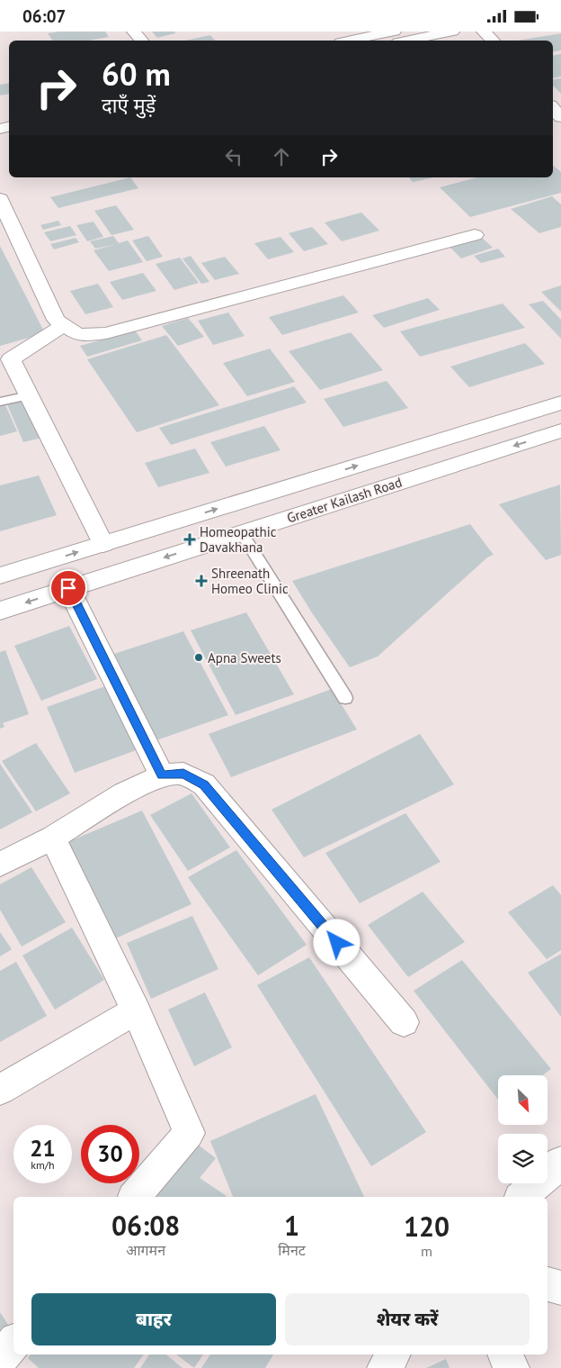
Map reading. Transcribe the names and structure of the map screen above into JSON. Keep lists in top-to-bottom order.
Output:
{
  "streets": {
    "street": ["Greater Kailash Road"]
  },
  "places": {
    "health": ["Homeopathic Davakhana", "Shreenath Homeo Clinic"],
    "other": ["Apna Sweets"]
  },
  "north": "bottom right",
  "page": {
    "status": "06:07",
    "turn": ["60 m", "दाएँ मुड़ें"],
    "speed": "21 km/h",
    "limit": "30",
    "eta": [
      "06:08",
      "आगमन",
      "1",
      "मिनट",
      "120",
      "m"
    ],
    "buttons": ["बाहर", "शेयर करें"]
  }
}
